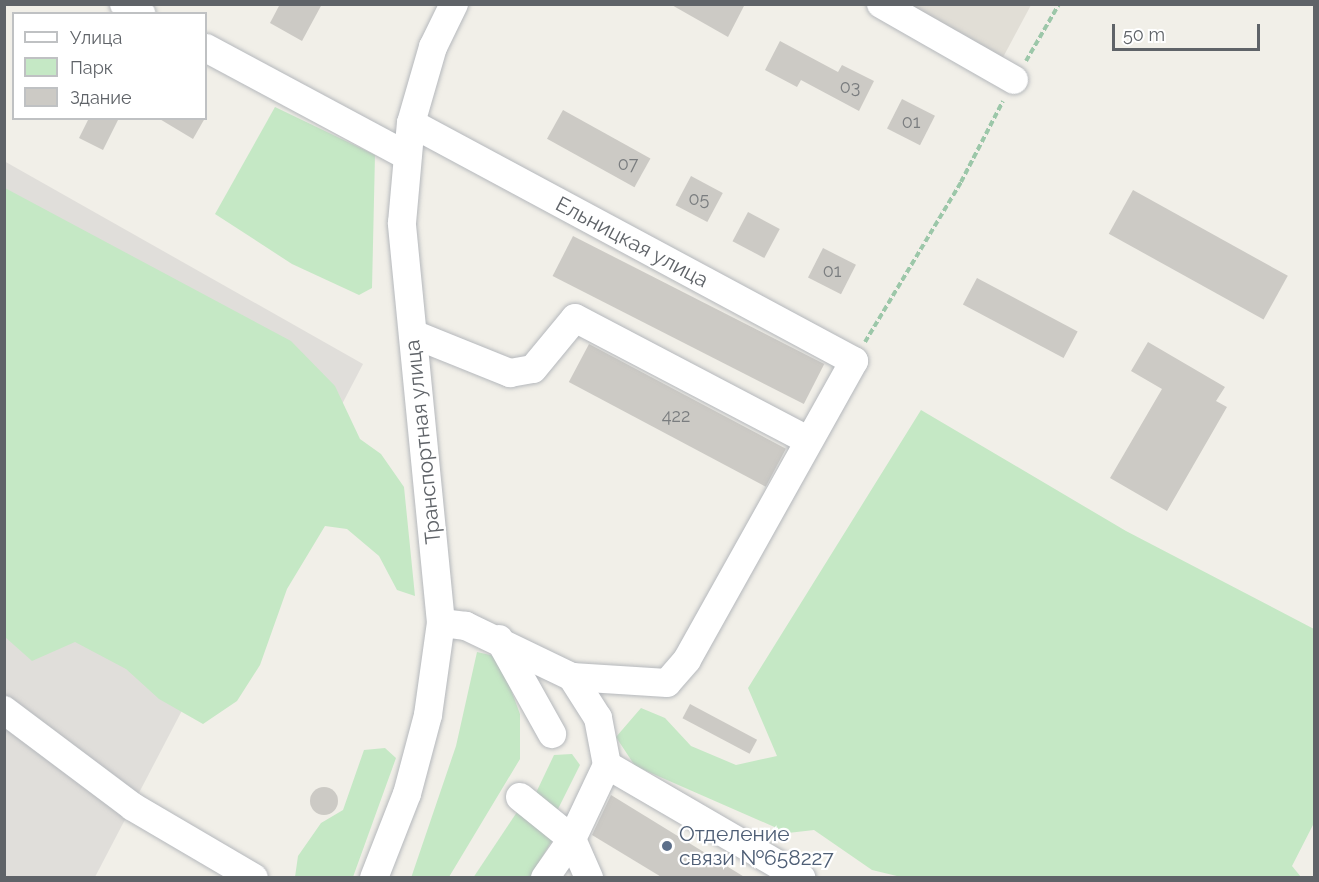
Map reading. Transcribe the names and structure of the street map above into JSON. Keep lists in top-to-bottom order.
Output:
{
  "streets": {
    "street": ["Ельницкая улица", "Транспортная улица"]
  },
  "crossings": [
    ["Ельницкая улица", "Транспортная улица"]
  ],
  "places": ["Отделение связи №658227"],
  "house_numbers": [
    "03",
    "01",
    "07",
    "05",
    "01",
    "422"
  ],
  "legend": ["Улица", "Парк", "Здание"],
  "scale_bar": "50 m"
}
